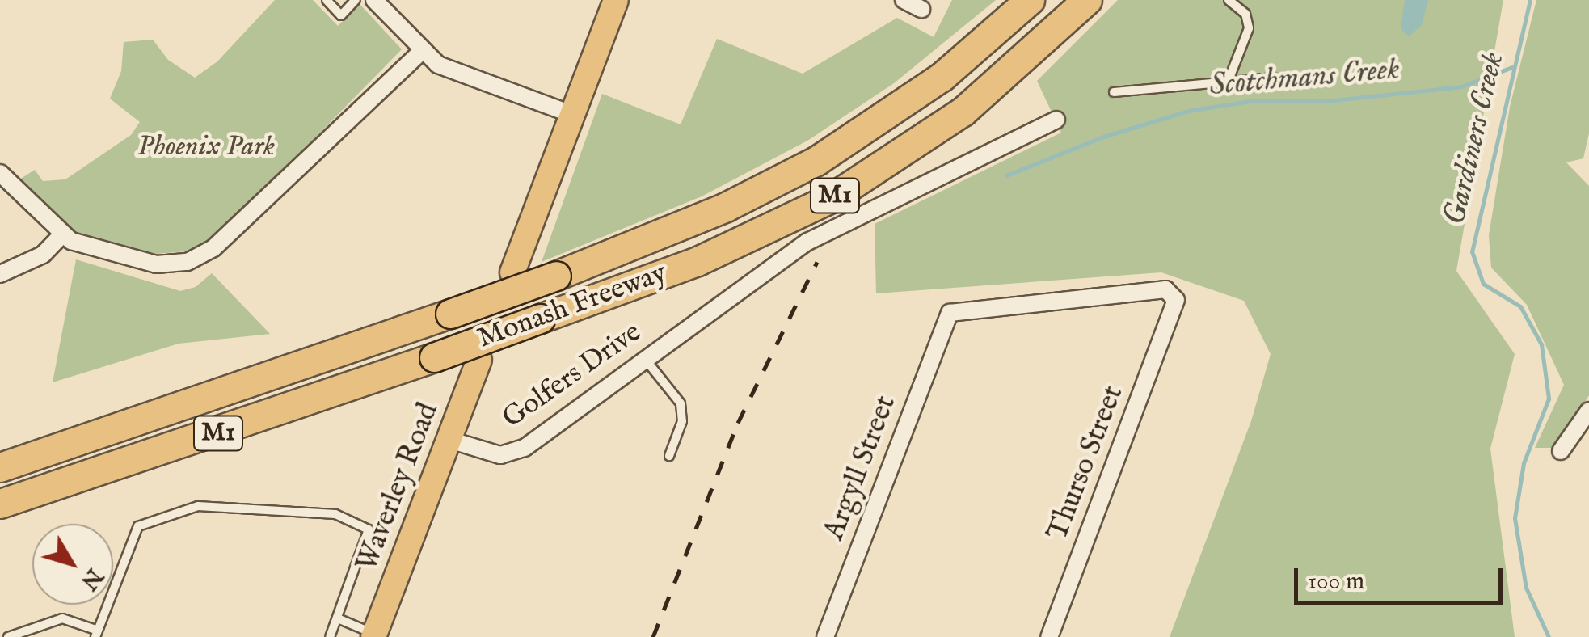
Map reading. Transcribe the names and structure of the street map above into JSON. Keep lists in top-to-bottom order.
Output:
{
  "streets": {
    "highway": ["M1", "Monash Freeway"],
    "main road": ["Waverley Road"],
    "street": ["Golfers Drive", "Thurso Street", "Argyll Street"]
  },
  "crossings": [
    ["Golfers Drive", "Waverley Road"],
    ["Thurso Street", "Argyll Street"]
  ],
  "water": ["Scotchmans Creek", "Gardiners Creek"],
  "parks": ["Phoenix Park"],
  "scale_bar": "100 m",
  "north": "bottom right"
}
